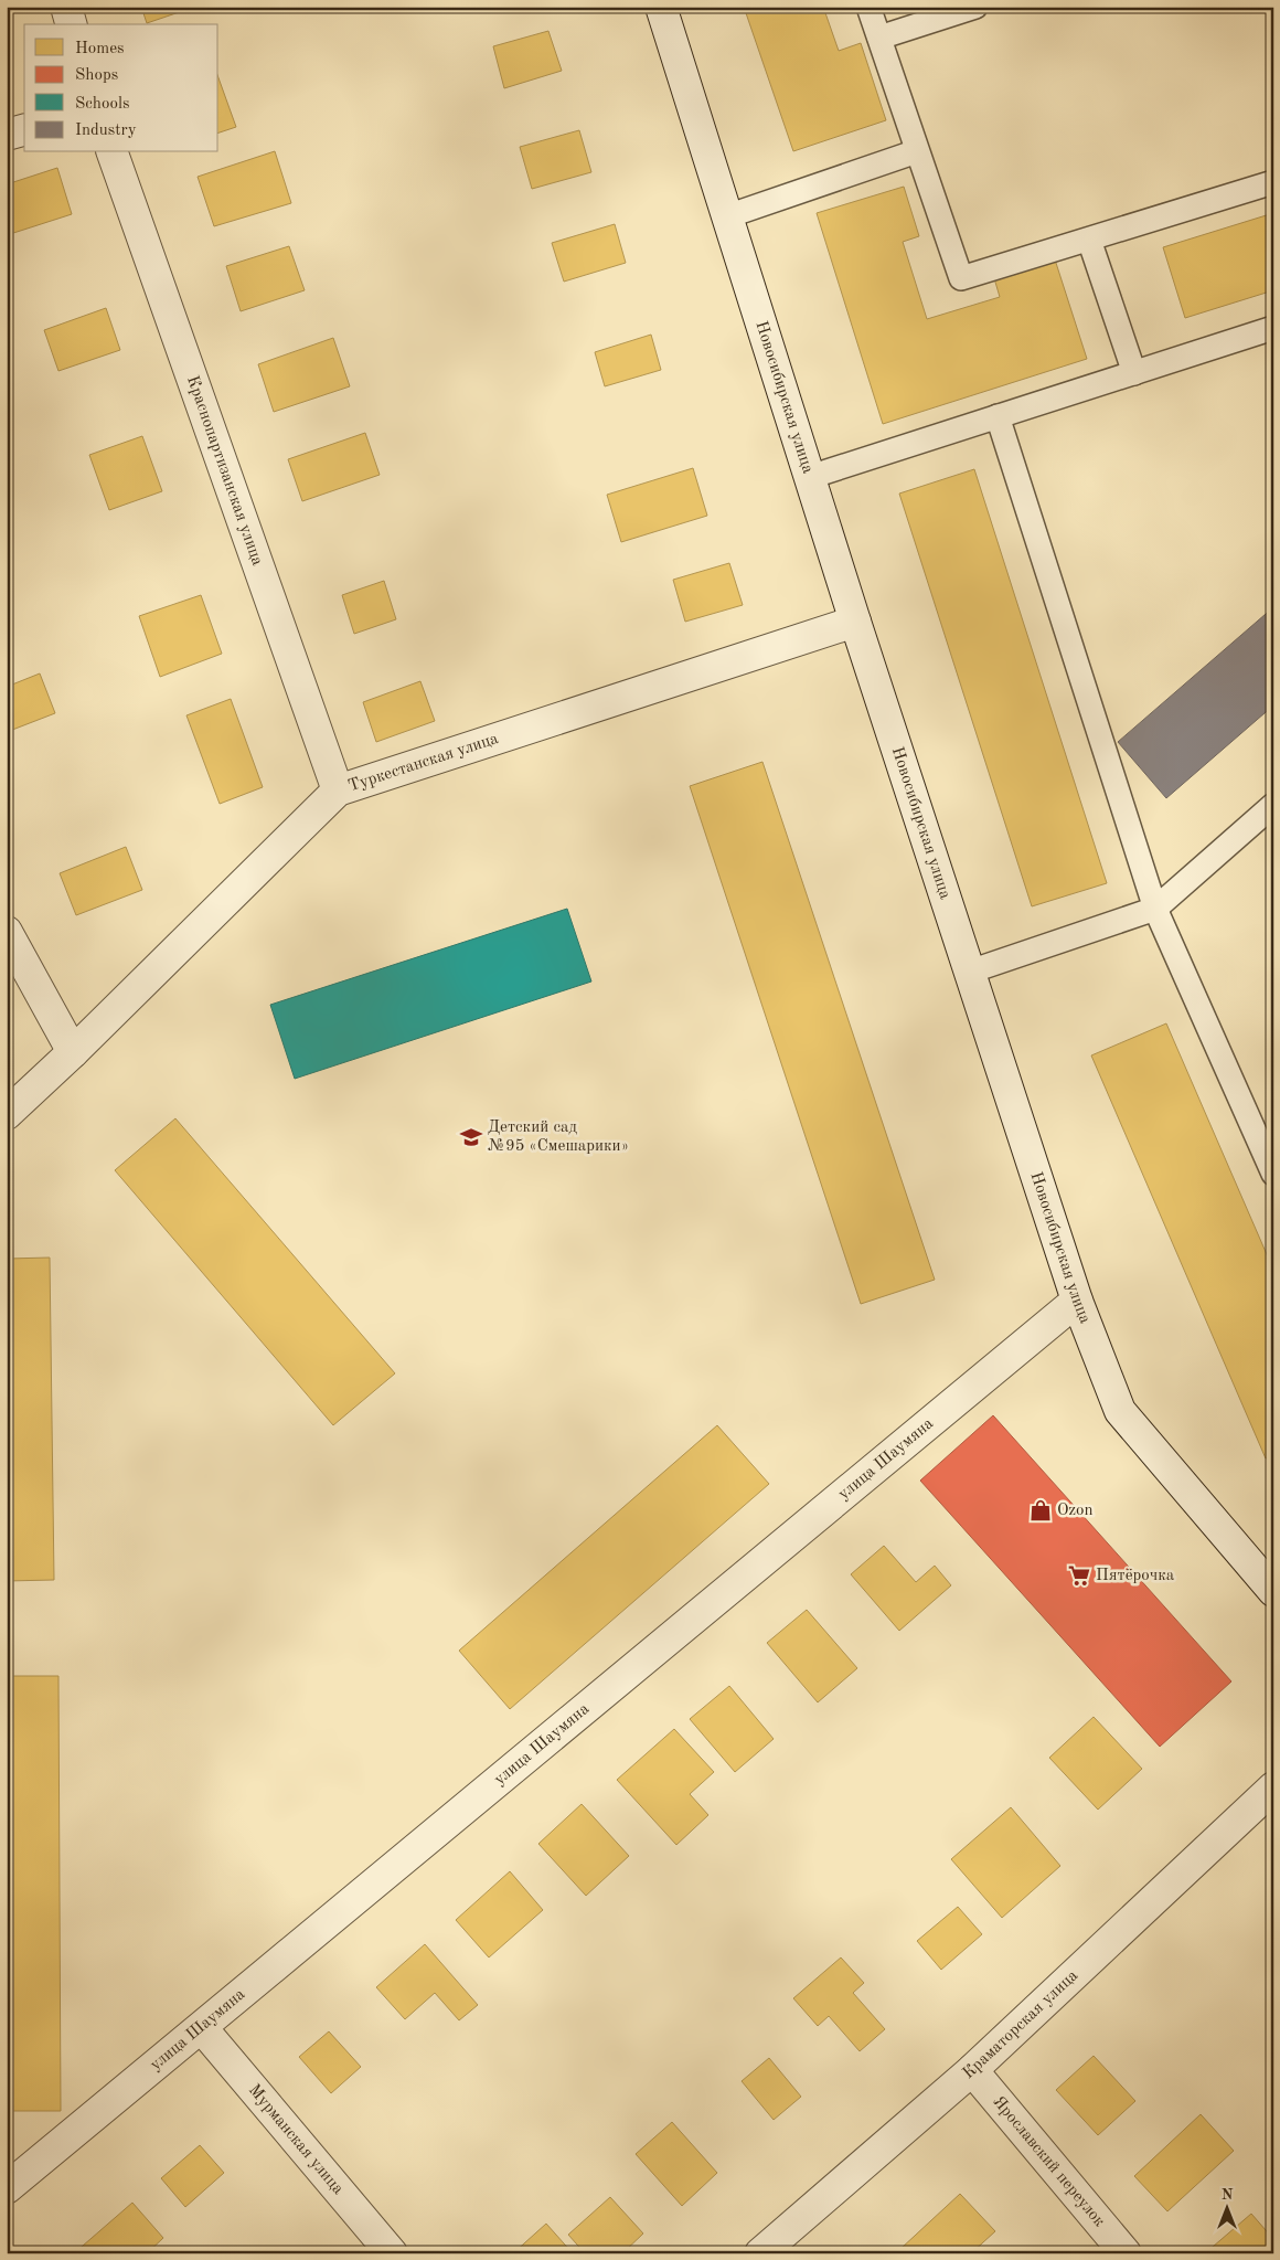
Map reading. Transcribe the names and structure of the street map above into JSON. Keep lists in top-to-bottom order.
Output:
{
  "streets": {
    "street": [
      "Новосибирская улица",
      "Краснопартизанская улица",
      "Туркестанская улица",
      "улица Шаумяна",
      "Краматорская улица",
      "Мурманская улица",
      "Ярославский переулок"
    ]
  },
  "crossings": [
    ["Новосибирская улица", "Туркестанская улица"],
    ["Новосибирская улица", "улица Шаумяна"],
    ["Краснопартизанская улица", "Туркестанская улица"],
    ["улица Шаумяна", "Мурманская улица"],
    ["Краматорская улица", "Ярославский переулок"]
  ],
  "places": {
    "school or university": ["Детский сад №95 «Смешарики»"],
    "shop": ["Ozon"],
    "supermarket": ["Пятёрочка"]
  },
  "legend": [
    "Homes",
    "Shops",
    "Schools",
    "Industry"
  ],
  "north": "top"
}
